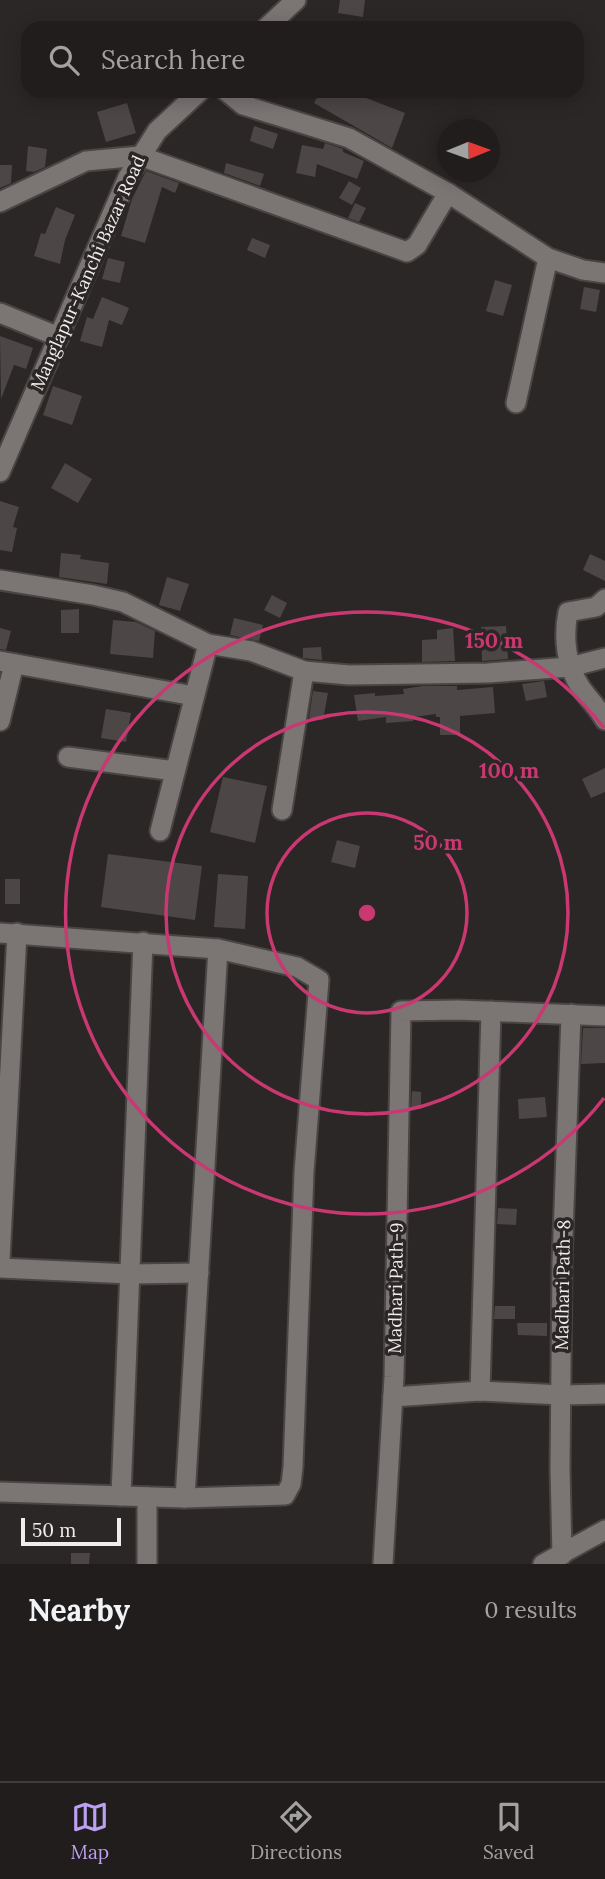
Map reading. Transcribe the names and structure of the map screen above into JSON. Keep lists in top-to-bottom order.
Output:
{
  "streets": {
    "street": ["Manglapur-Kanchi Bazar Road", "Madhari Path-8", "Madhari Path-9"]
  },
  "scale_bar": "50 m",
  "north": "right",
  "page": {
    "search": "Search here",
    "scale": "50 m",
    "heading": ["Nearby", "0 results"],
    "nav": ["Map", "Directions", "Saved"]
  },
  "rings": ["150 m", "100 m", "50 m"]
}
